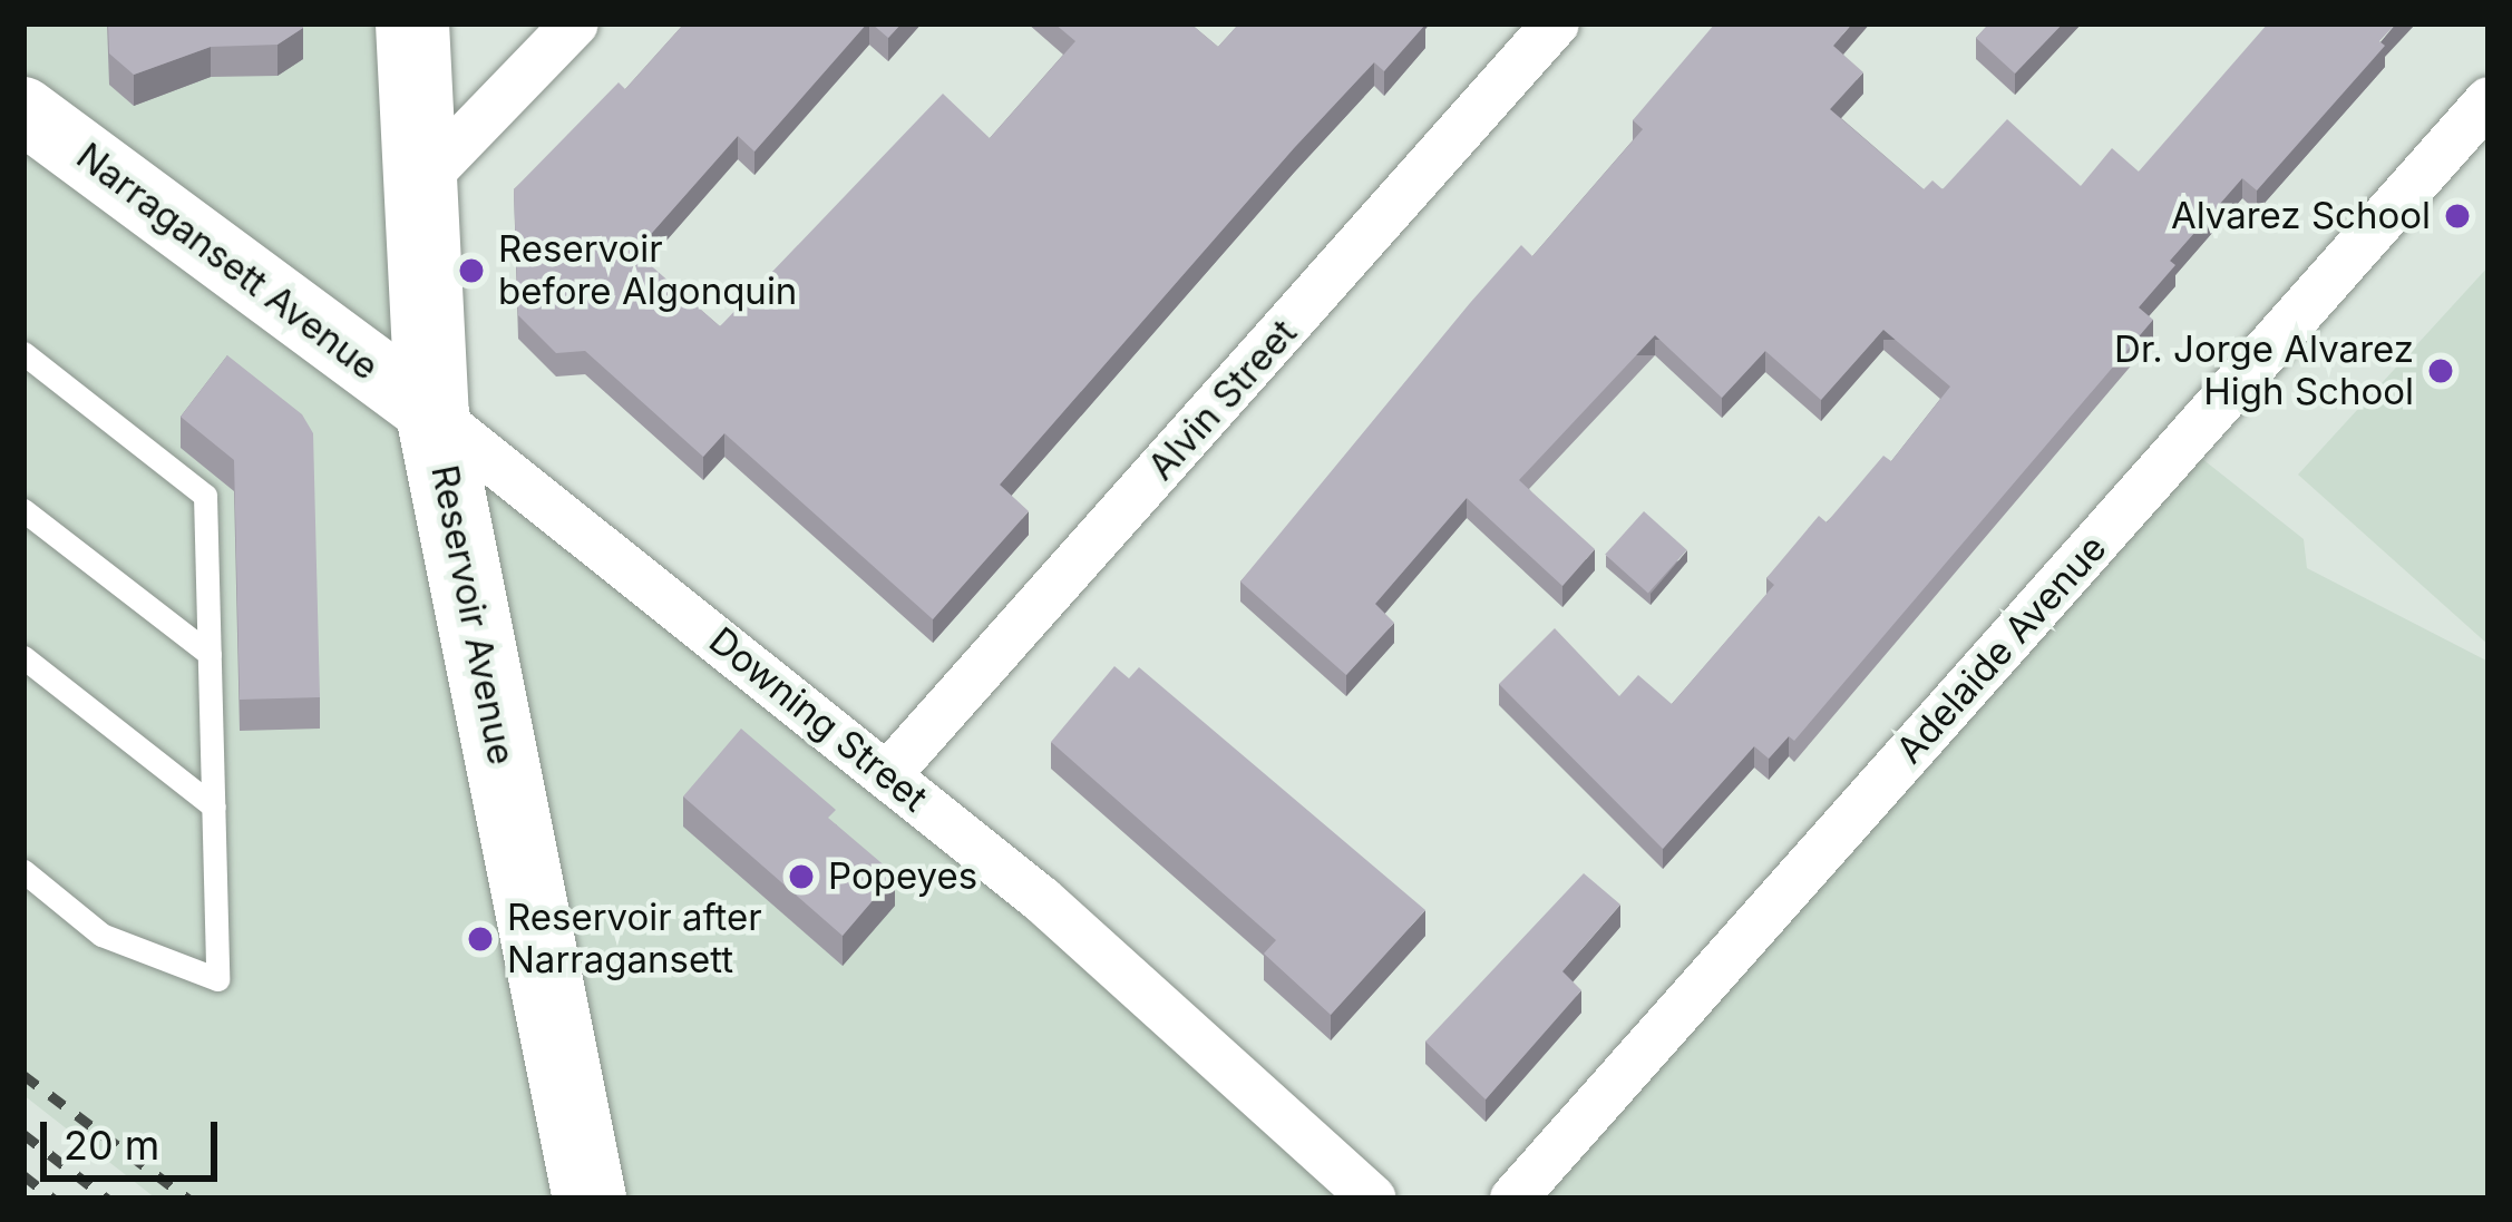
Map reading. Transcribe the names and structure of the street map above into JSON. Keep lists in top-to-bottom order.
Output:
{
  "streets": {
    "main road": ["Reservoir Avenue"],
    "street": [
      "Narragansett Avenue",
      "Alvin Street",
      "Adelaide Avenue",
      "Downing Street"
    ]
  },
  "crossings": [
    ["Narragansett Avenue", "Reservoir Avenue"],
    ["Narragansett Avenue", "Downing Street"],
    ["Alvin Street", "Downing Street"],
    ["Reservoir Avenue", "Downing Street"]
  ],
  "places": [
    "Alvarez School",
    "Reservoir before Algonquin",
    "Dr. Jorge Alvarez High School",
    "Popeyes",
    "Reservoir after Narragansett"
  ],
  "scale_bar": "20 m"
}
